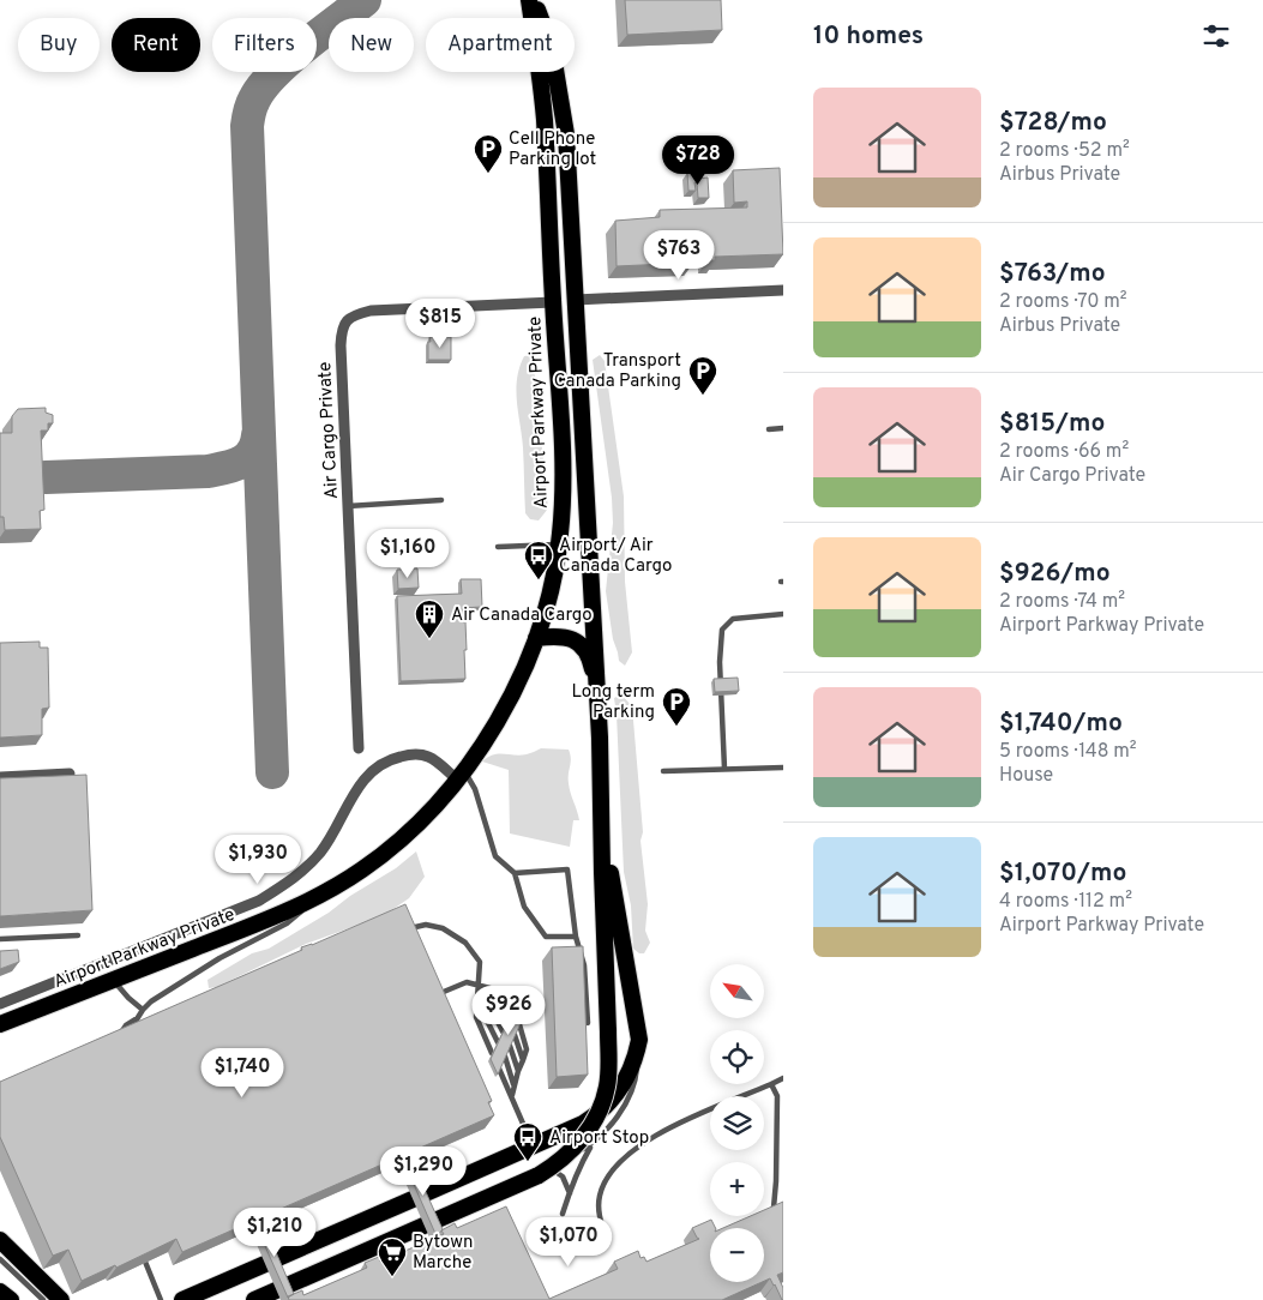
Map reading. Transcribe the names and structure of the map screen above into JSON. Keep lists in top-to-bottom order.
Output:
{
  "streets": {
    "highway": ["Airport Parkway Private"],
    "street": ["Air Cargo Private"]
  },
  "crossings": [
    ["Airport Parkway Private", "Air Cargo Private"]
  ],
  "places": {
    "parking": ["Cell Phone Parking lot", "Transport Canada Parking", "Long term Parking"],
    "bus stop": ["Airport/ Air Canada Cargo", "Airport Stop"],
    "building": ["Air Canada Cargo"],
    "supermarket": ["Bytown Marche"]
  },
  "north": "top left",
  "page": {
    "heading": "10 homes",
    "chip": [
      "Buy",
      "Rent",
      "Filters",
      "New",
      "Apartment"
    ],
    "list": [
      {
        "name": "$728/mo",
        "note": "2 rooms · 52 m² · Airbus Private"
      },
      {
        "name": "$763/mo",
        "note": "2 rooms · 70 m² · Airbus Private"
      },
      {
        "name": "$815/mo",
        "note": "2 rooms · 66 m² · Air Cargo Private"
      },
      {
        "name": "$926/mo",
        "note": "2 rooms · 74 m² · Airport Parkway Private"
      },
      {
        "name": "$1,740/mo",
        "note": "5 rooms · 148 m² · House"
      },
      {
        "name": "$1,070/mo",
        "note": "4 rooms · 112 m² · Airport Parkway Private"
      }
    ],
    "price": [
      "$728",
      "$763",
      "$815",
      "$1,160",
      "$1,930",
      "$926",
      "$1,740",
      "$1,290",
      "$1,210",
      "$1,070"
    ],
    "map_buttons": ["+", "−"]
  }
}
